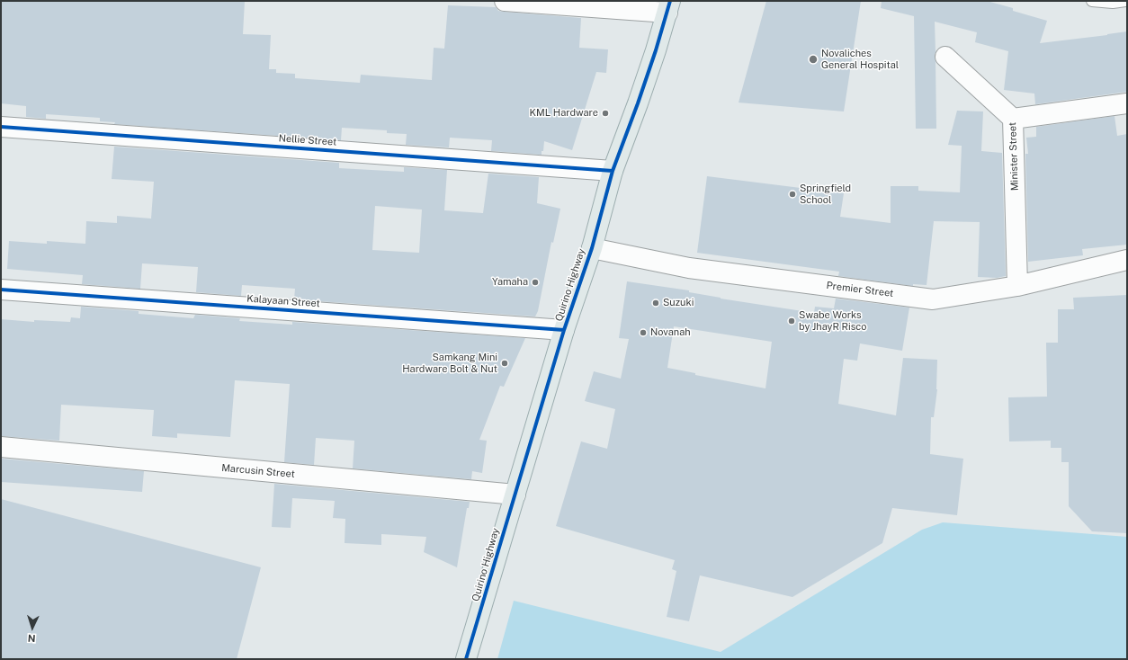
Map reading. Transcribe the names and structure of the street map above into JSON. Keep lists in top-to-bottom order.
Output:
{
  "streets": {
    "main road": ["Quirino Highway"],
    "street": [
      "Nellie Street",
      "Minister Street",
      "Premier Street",
      "Kalayaan Street",
      "Marcusin Street"
    ]
  },
  "crossings": [
    ["Nellie Street", "Quirino Highway"],
    ["Minister Street", "Premier Street"],
    ["Quirino Highway", "Premier Street"],
    ["Quirino Highway", "Kalayaan Street"],
    ["Quirino Highway", "Marcusin Street"]
  ],
  "places": [
    "Novaliches General Hospital",
    "KML Hardware",
    "Springfield School",
    "Yamaha",
    "Suzuki",
    "Swabe Works by JhayR Risco",
    "Novanah",
    "Samkang Mini Hardware Bolt & Nut"
  ],
  "north": "bottom"
}
